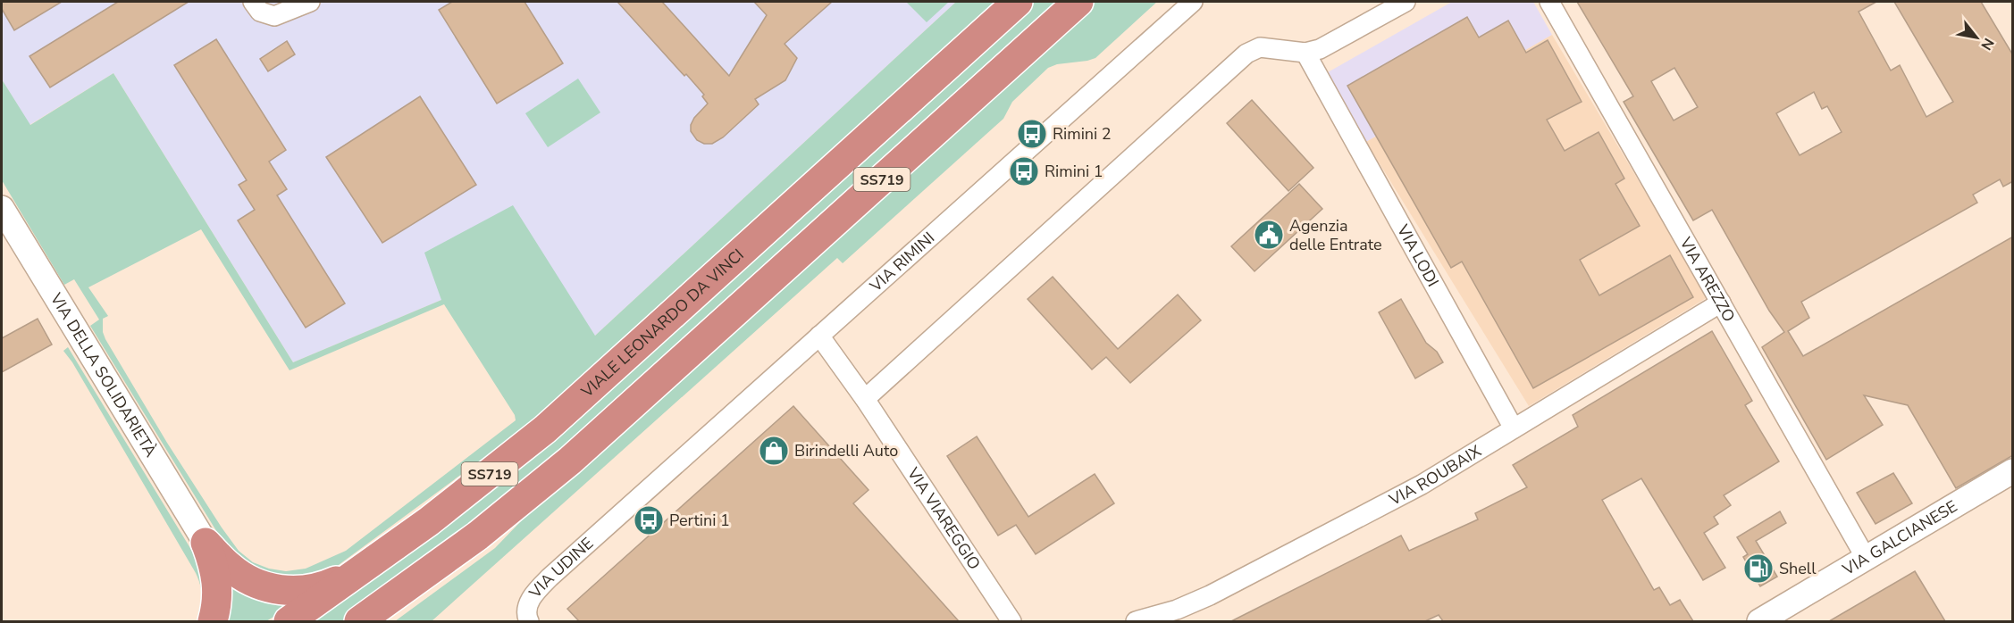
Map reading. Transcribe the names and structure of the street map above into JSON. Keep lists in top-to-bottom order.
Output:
{
  "streets": {
    "highway": ["SS719", "VIALE LEONARDO DA VINCI"],
    "street": [
      "VIA LODI",
      "VIA RIMINI",
      "VIA AREZZO",
      "VIA DELLA SOLIDARIETÀ",
      "VIA ROUBAIX",
      "VIA VIAREGGIO",
      "VIA GALCIANESE",
      "VIA UDINE"
    ]
  },
  "crossings": [
    ["VIA LODI", "VIA ROUBAIX"],
    ["VIA RIMINI", "VIA VIAREGGIO"],
    ["VIA RIMINI", "VIA UDINE"],
    ["VIA AREZZO", "VIA ROUBAIX"],
    ["VIA AREZZO", "VIA GALCIANESE"]
  ],
  "places": {
    "bus stop": ["Rimini 2", "Rimini 1", "Pertini 1"],
    "public building": ["Agenzia delle Entrate"],
    "shop": ["Birindelli Auto"],
    "fuel station": ["Shell"]
  },
  "north": "bottom right"
}
